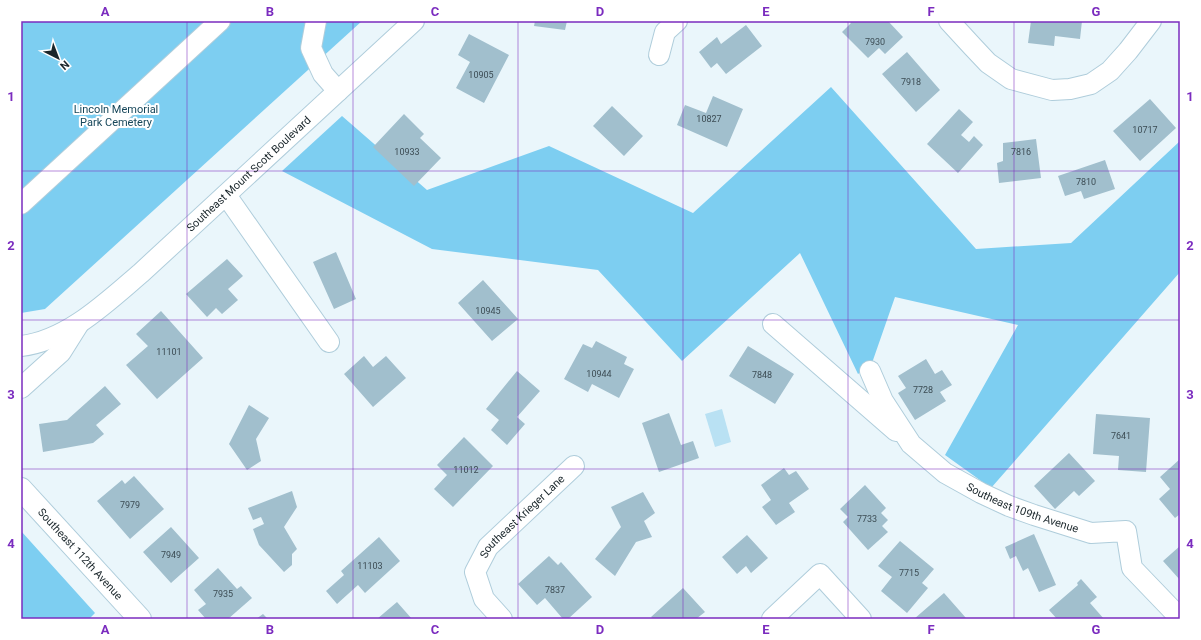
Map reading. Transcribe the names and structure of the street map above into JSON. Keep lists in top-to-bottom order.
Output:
{
  "streets": {
    "main road": ["Southeast 112th Avenue"],
    "street": ["Southeast Mount Scott Boulevard", "Southeast 109th Avenue", "Southeast Krieger Lane"]
  },
  "parks": ["Lincoln Memorial Park Cemetery"],
  "house_numbers": [
    "7930",
    "10905",
    "7918",
    "10827",
    "10717",
    "10933",
    "7816",
    "7810",
    "10945",
    "11101",
    "10944",
    "7848",
    "7728",
    "7641",
    "11012",
    "7979",
    "7733",
    "7949",
    "11103",
    "7715",
    "7837",
    "7935"
  ],
  "north": "bottom right",
  "grid": {
    "columns": [
      "A",
      "B",
      "C",
      "D",
      "E",
      "F",
      "G"
    ],
    "rows": [
      "1",
      "2",
      "3",
      "4"
    ]
  }
}
